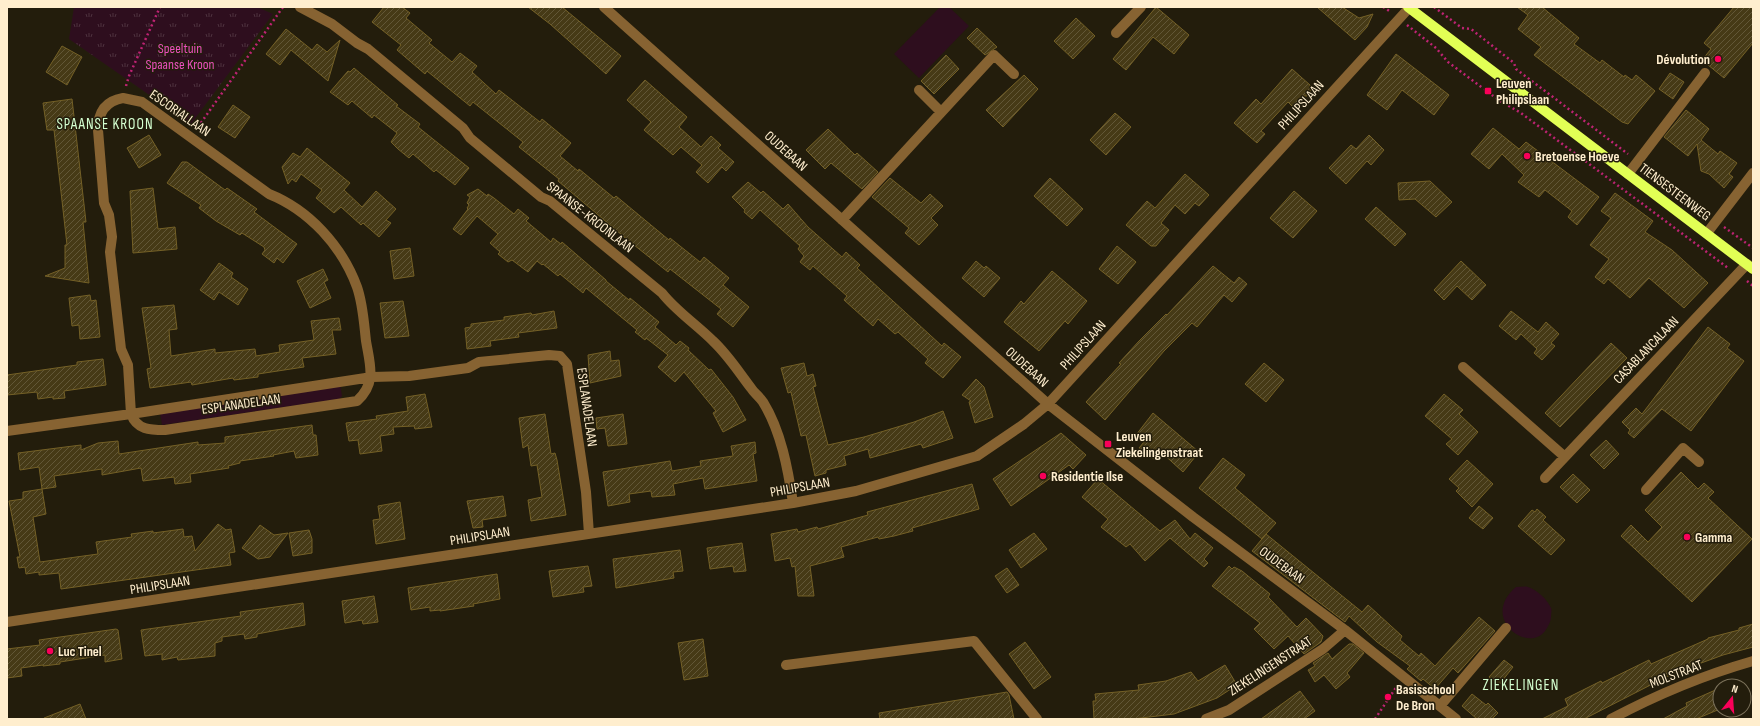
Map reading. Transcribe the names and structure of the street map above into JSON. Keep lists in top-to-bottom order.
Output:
{
  "streets": {
    "main road": ["TIENSESTEENWEG"],
    "street": [
      "PHILIPSLAAN",
      "ESCORIALLAAN",
      "OUDEBAAN",
      "SPAANSE-KROONLAAN",
      "CASABLANCALAAN",
      "ESPLANADELAAN",
      "ZIEKELINGENSTRAAT",
      "MOLSTRAAT"
    ]
  },
  "crossings": [
    ["PHILIPSLAAN", "OUDEBAAN"],
    ["PHILIPSLAAN", "TIENSESTEENWEG"],
    ["PHILIPSLAAN", "SPAANSE-KROONLAAN"],
    ["PHILIPSLAAN", "ESPLANADELAAN"],
    ["ESCORIALLAAN", "ESPLANADELAAN"],
    ["OUDEBAAN", "ZIEKELINGENSTRAAT"],
    ["TIENSESTEENWEG", "CASABLANCALAAN"]
  ],
  "districts": ["SPAANSE KROON", "ZIEKELINGEN"],
  "parks": ["Speeltuin Spaanse Kroon"],
  "places": {
    "other": [
      "Dévolution",
      "Bretoense Hoeve",
      "Residentie Ilse",
      "Gamma",
      "Luc Tinel",
      "Basisschool De Bron"
    ],
    "transit": ["Leuven Philipslaan", "Leuven Ziekelingenstraat"]
  },
  "north": "top"
}
